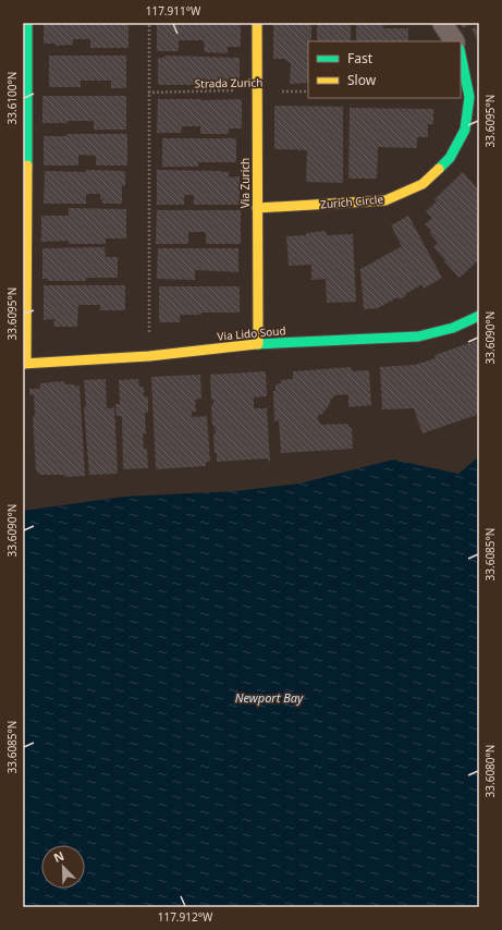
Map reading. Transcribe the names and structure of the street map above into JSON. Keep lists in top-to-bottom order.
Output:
{
  "streets": {
    "street": ["Via Zurich", "Zurich Circle", "Via Lido Soud"],
    "path": ["Strada Zurich"]
  },
  "crossings": [
    ["Strada Zurich", "Via Zurich"],
    ["Via Zurich", "Zurich Circle"],
    ["Via Zurich", "Via Lido Soud"]
  ],
  "water": ["Newport Bay"],
  "legend": ["Fast", "Slow"],
  "north": "top left",
  "coordinates": [
    "117.911°W",
    "33.6100°N",
    "33.6095°N",
    "33.6090°N",
    "33.6085°N",
    "33.6080°N",
    "117.912°W"
  ]
}
